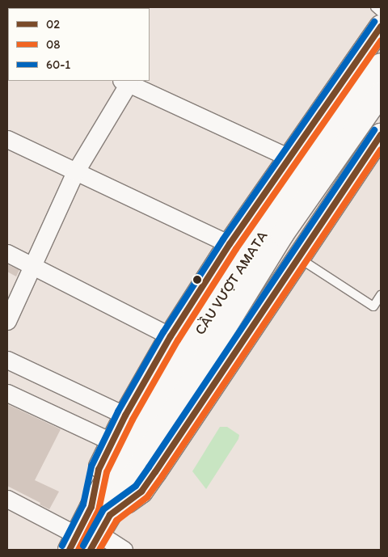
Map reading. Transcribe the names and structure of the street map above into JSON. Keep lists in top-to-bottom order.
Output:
{
  "streets": {
    "highway": ["CẦU VƯỢT AMATA"]
  },
  "lines": ["transit line 60-1", "transit line 02", "transit line 08"],
  "legend": ["02", "08", "60-1"]
}
